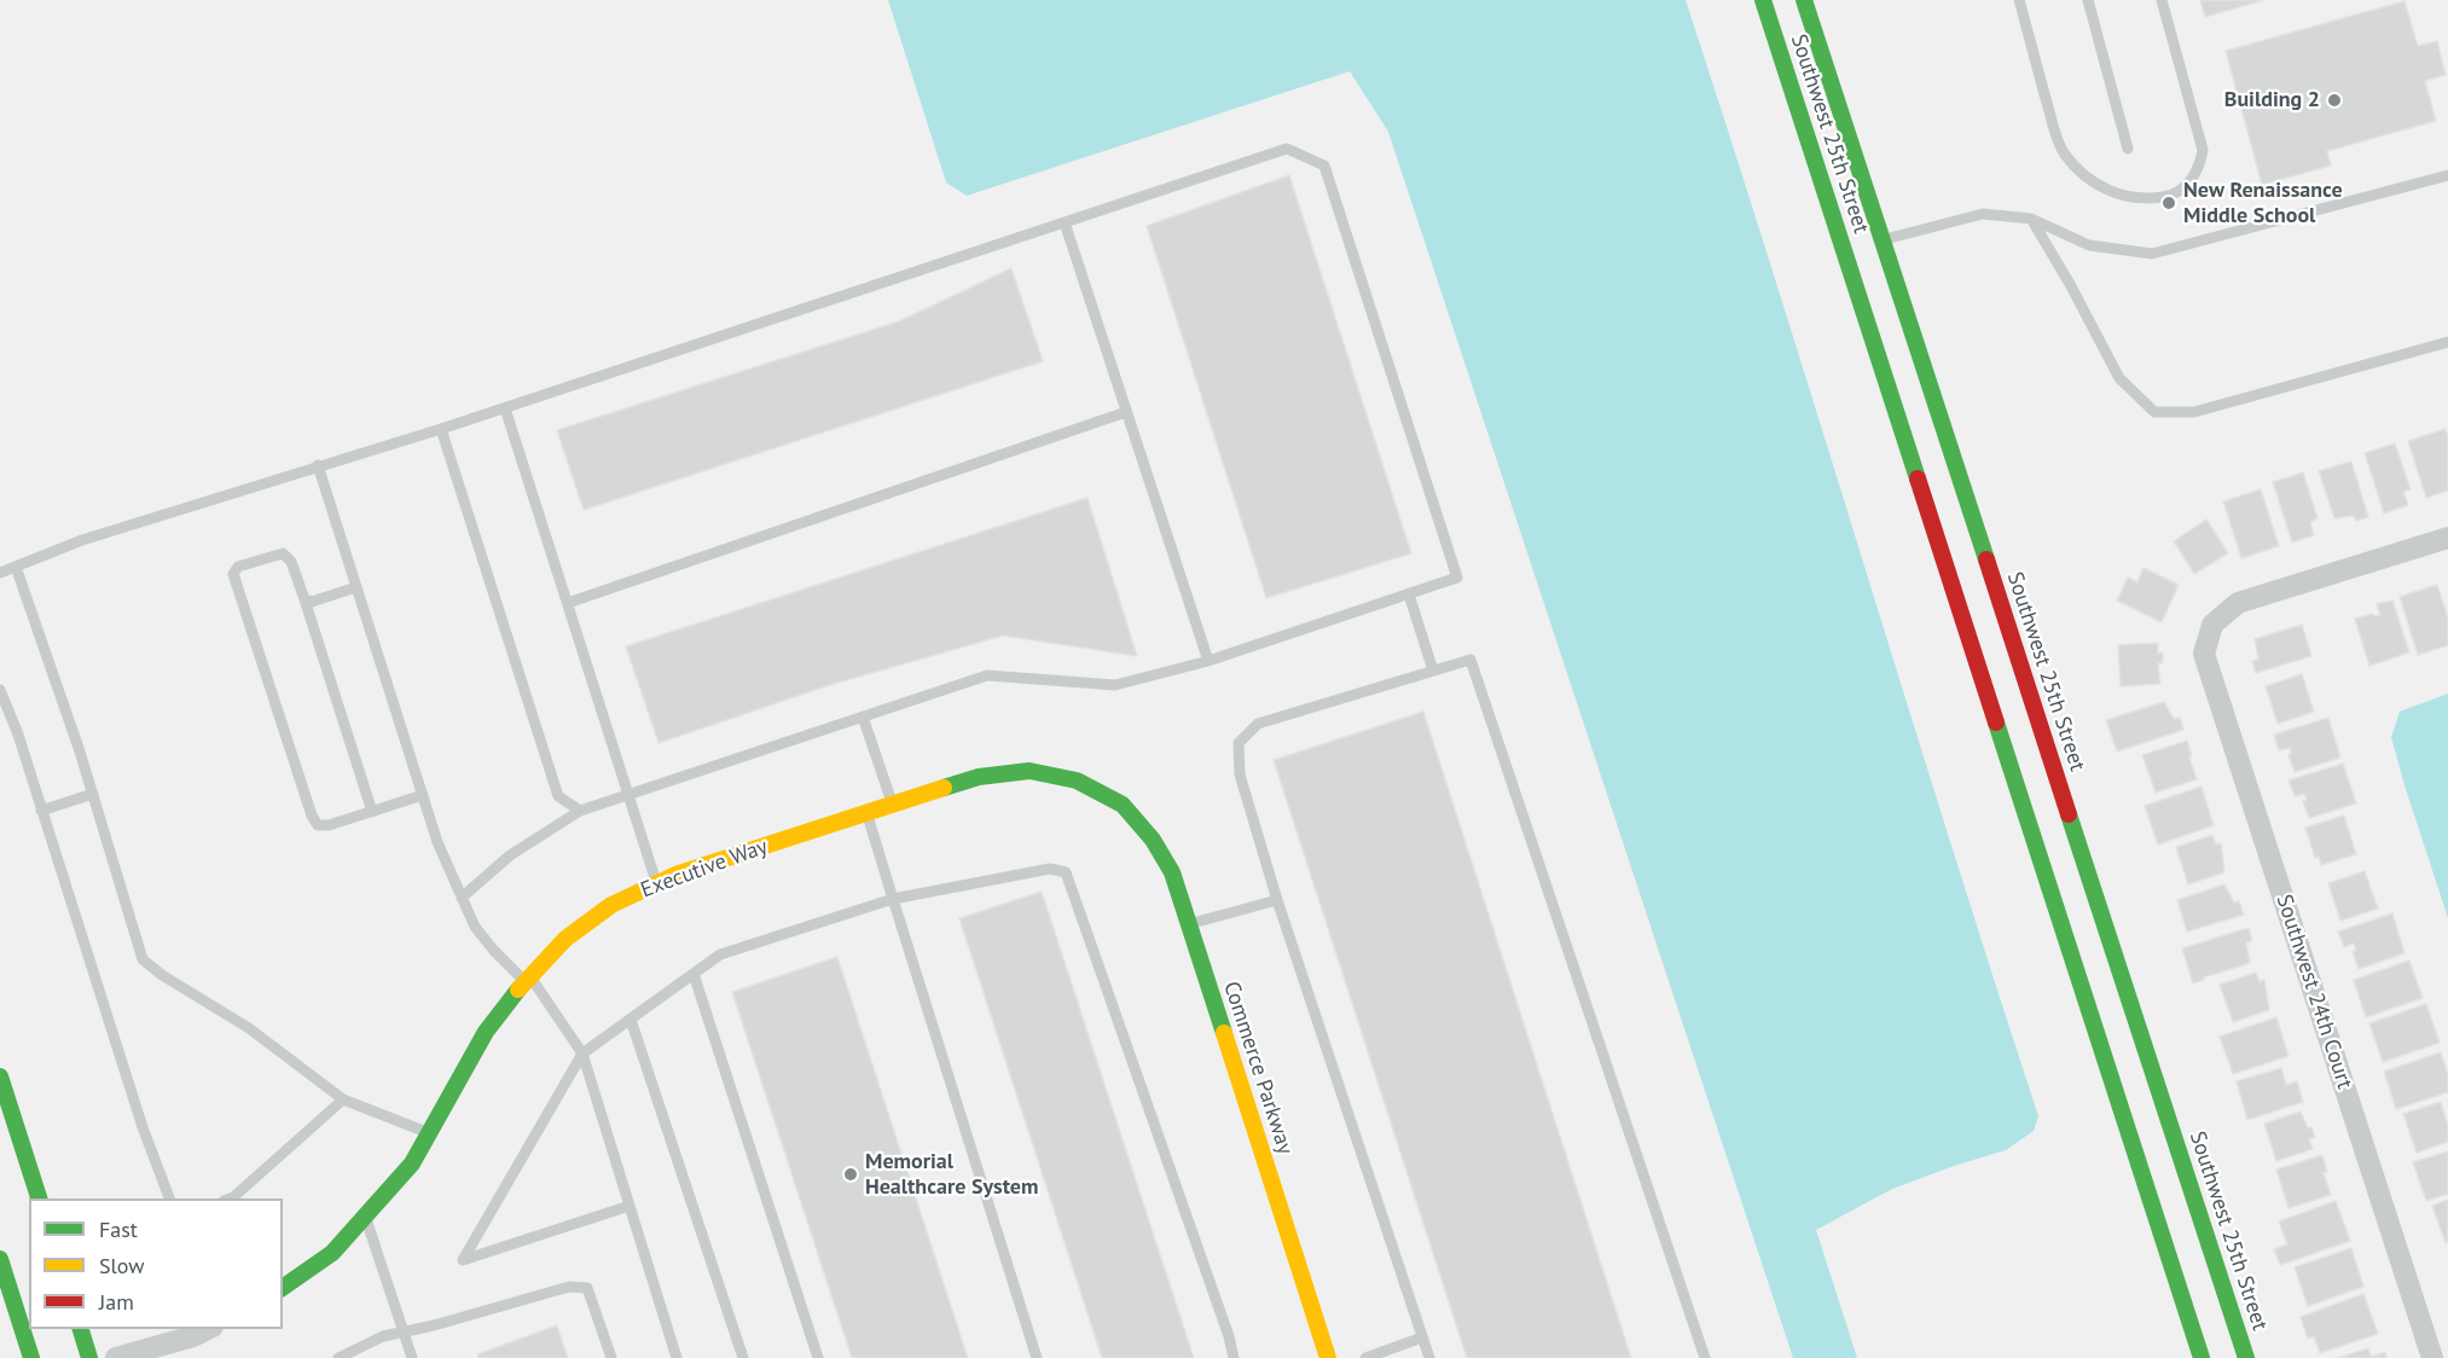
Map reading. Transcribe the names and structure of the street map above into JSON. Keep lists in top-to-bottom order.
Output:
{
  "streets": {
    "street": [
      "Southwest 25th Street",
      "Executive Way",
      "Southwest 24th Court",
      "Commerce Parkway"
    ]
  },
  "crossings": [
    ["Executive Way", "Commerce Parkway"]
  ],
  "places": ["Building 2", "New Renaissance Middle School", "Memorial Healthcare System"],
  "legend": ["Fast", "Slow", "Jam"]
}
